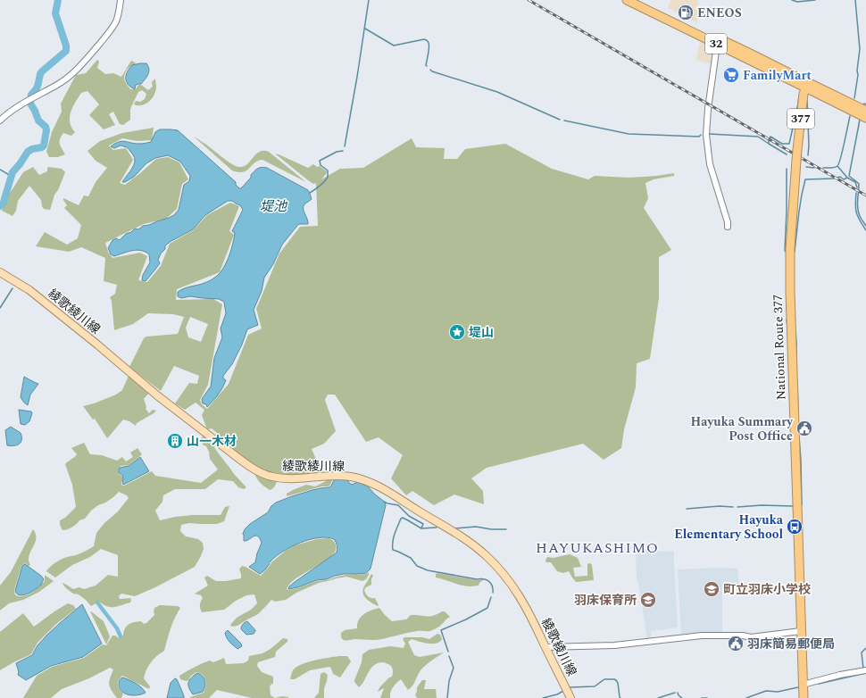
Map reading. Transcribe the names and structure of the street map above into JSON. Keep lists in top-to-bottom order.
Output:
{
  "streets": {
    "highway": ["32", "377", "National Route 377"],
    "main road": ["綾歌綾川線"]
  },
  "crossings": [
    ["32", "National Route 377"]
  ],
  "districts": ["HAYUKASHIMO"],
  "water": ["堤池"],
  "places": {
    "fuel station": ["ENEOS"],
    "supermarket": ["FamilyMart"],
    "place": ["堤山"],
    "public building": ["Hayuka Summary Post Office", "羽床簡易郵便局"],
    "building": ["山一木材"],
    "bus stop": ["Hayuka Elementary School"],
    "school or university": ["町立羽床小学校", "羽床保育所"]
  }
}
